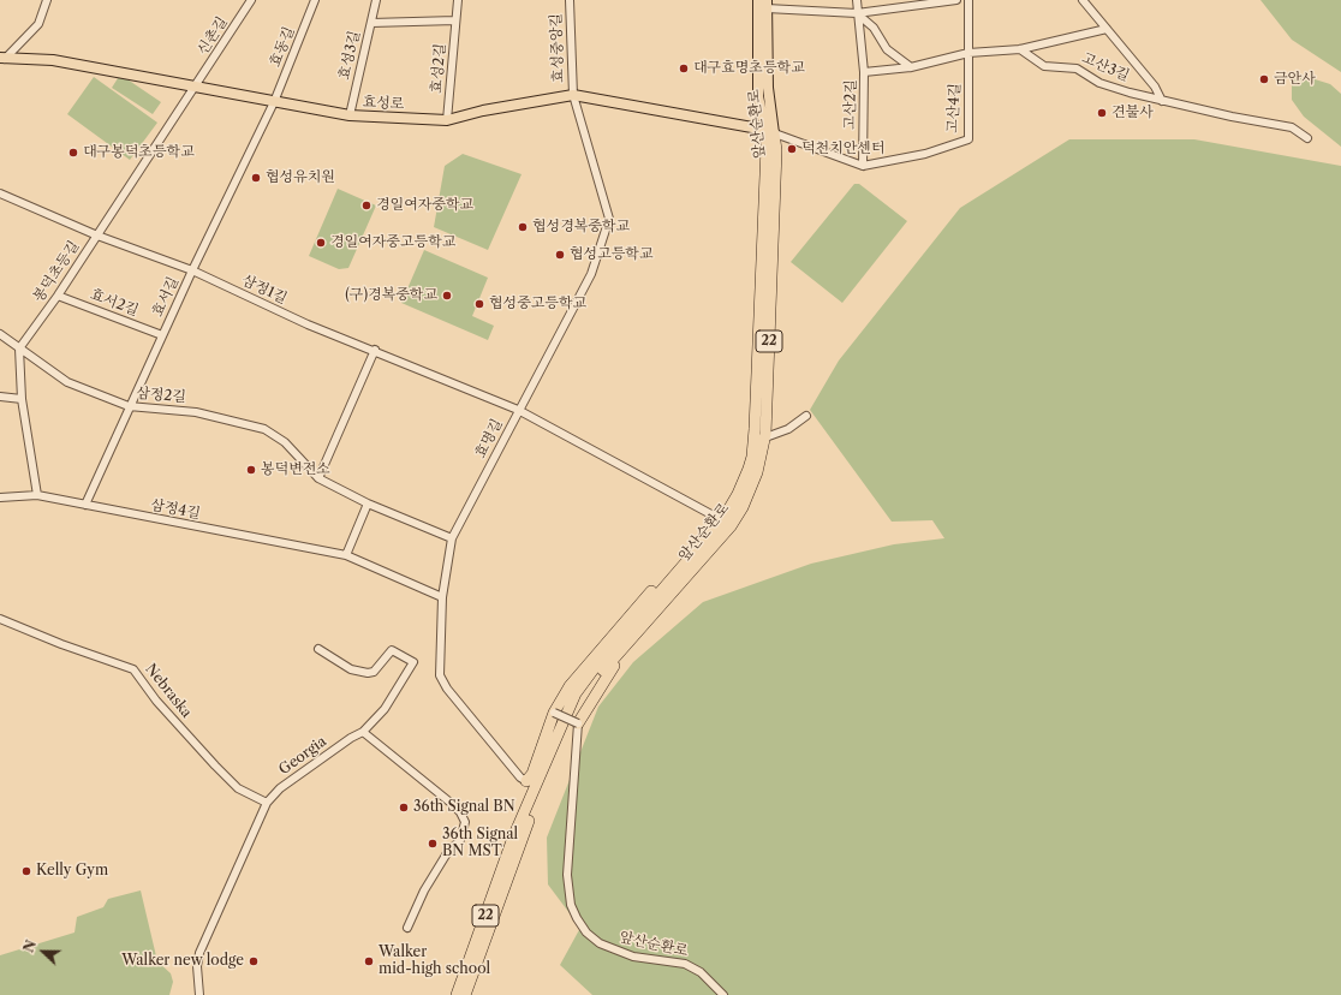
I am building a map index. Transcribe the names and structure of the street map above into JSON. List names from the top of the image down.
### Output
{
  "streets": {
    "highway": ["앞산순환로", "22"],
    "main road": ["효성로"],
    "street": [
      "신촌길",
      "효동길",
      "효성중앙길",
      "효성3길",
      "고산3길",
      "효성2길",
      "고산2길",
      "고산4길",
      "봉덕초등길",
      "삼정1길",
      "효서길",
      "효서2길",
      "삼정2길",
      "효명길",
      "삼정4길",
      "Nebraska",
      "Georgia"
    ]
  },
  "crossings": [
    ["신촌길", "효성로"],
    ["신촌길", "봉덕초등길"],
    ["효동길", "효성로"],
    ["효동길", "효서길"],
    ["효성중앙길", "효성로"],
    ["효성중앙길", "효명길"],
    ["효성3길", "효성2길"],
    ["효성3길", "효성로"],
    ["효성2길", "효성로"],
    ["효성로", "앞산순환로"],
    ["효성로", "봉덕초등길"],
    ["효성로", "효서길"],
    ["효성로", "효명길"],
    ["고산2길", "고산4길"],
    ["앞산순환로", "삼정1길"],
    ["봉덕초등길", "삼정1길"],
    ["봉덕초등길", "효서2길"],
    ["봉덕초등길", "삼정2길"],
    ["삼정1길", "효서길"],
    ["삼정1길", "효명길"],
    ["효서길", "효서2길"],
    ["효서길", "삼정2길"],
    ["효서길", "삼정4길"],
    ["삼정2길", "효명길"],
    ["효명길", "삼정4길"],
    ["Nebraska", "Georgia"]
  ],
  "places": [
    "대구효명초등학교",
    "금안사",
    "견불사",
    "덕천치안센터",
    "대구봉덕초등학교",
    "협성유치원",
    "경일여자중학교",
    "협성경복중학교",
    "경일여자중고등학교",
    "협성고등학교",
    "(구)경복중학교",
    "협성중고등학교",
    "봉덕변전소",
    "36th Signal BN",
    "36th Signal BN MST",
    "Kelly Gym",
    "Walker new lodge",
    "Walker mid-high school"
  ],
  "north": "left"
}
